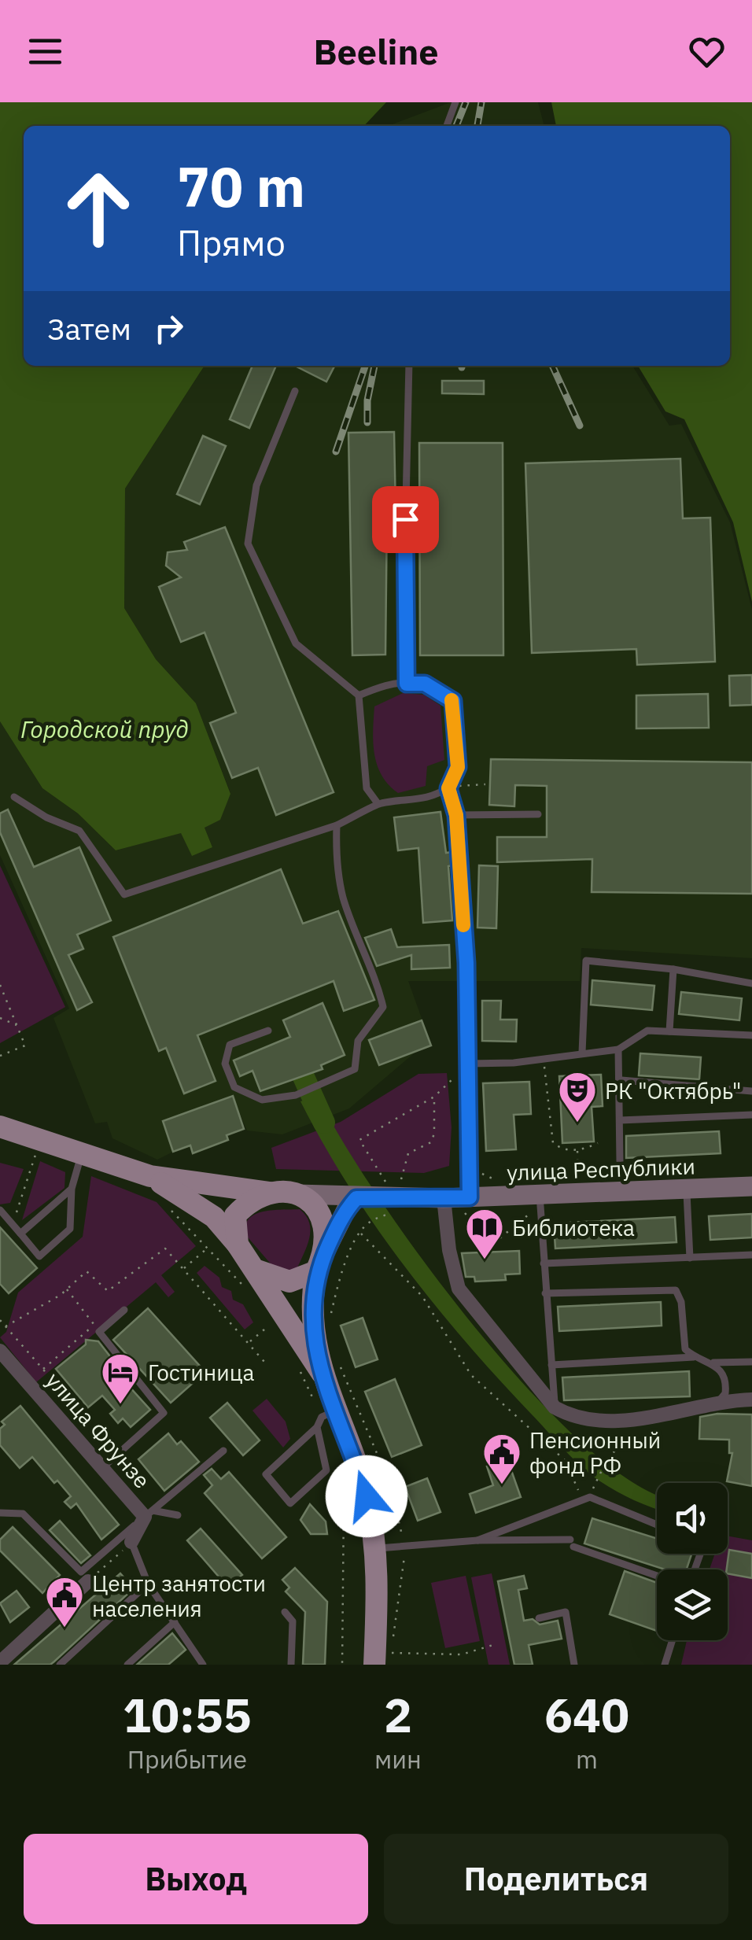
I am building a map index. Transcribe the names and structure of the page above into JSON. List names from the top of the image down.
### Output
{
  "streets": {
    "main road": ["улица Республики"],
    "street": ["улица Фрунзе"]
  },
  "water": ["Городской пруд"],
  "places": {
    "theatre": ["РК \"Октябрь\""],
    "library": ["Библиотека"],
    "hotel": ["Гостиница"],
    "public building": ["Пенсионный фонд РФ", "Центр занятости населения"]
  },
  "page": {
    "header": "Beeline",
    "turn": ["70 m", "Прямо"],
    "then": "Затем",
    "eta": [
      "10:55",
      "Прибытие",
      "2",
      "мин",
      "640",
      "m"
    ],
    "buttons": ["Выход", "Поделиться"]
  }
}
